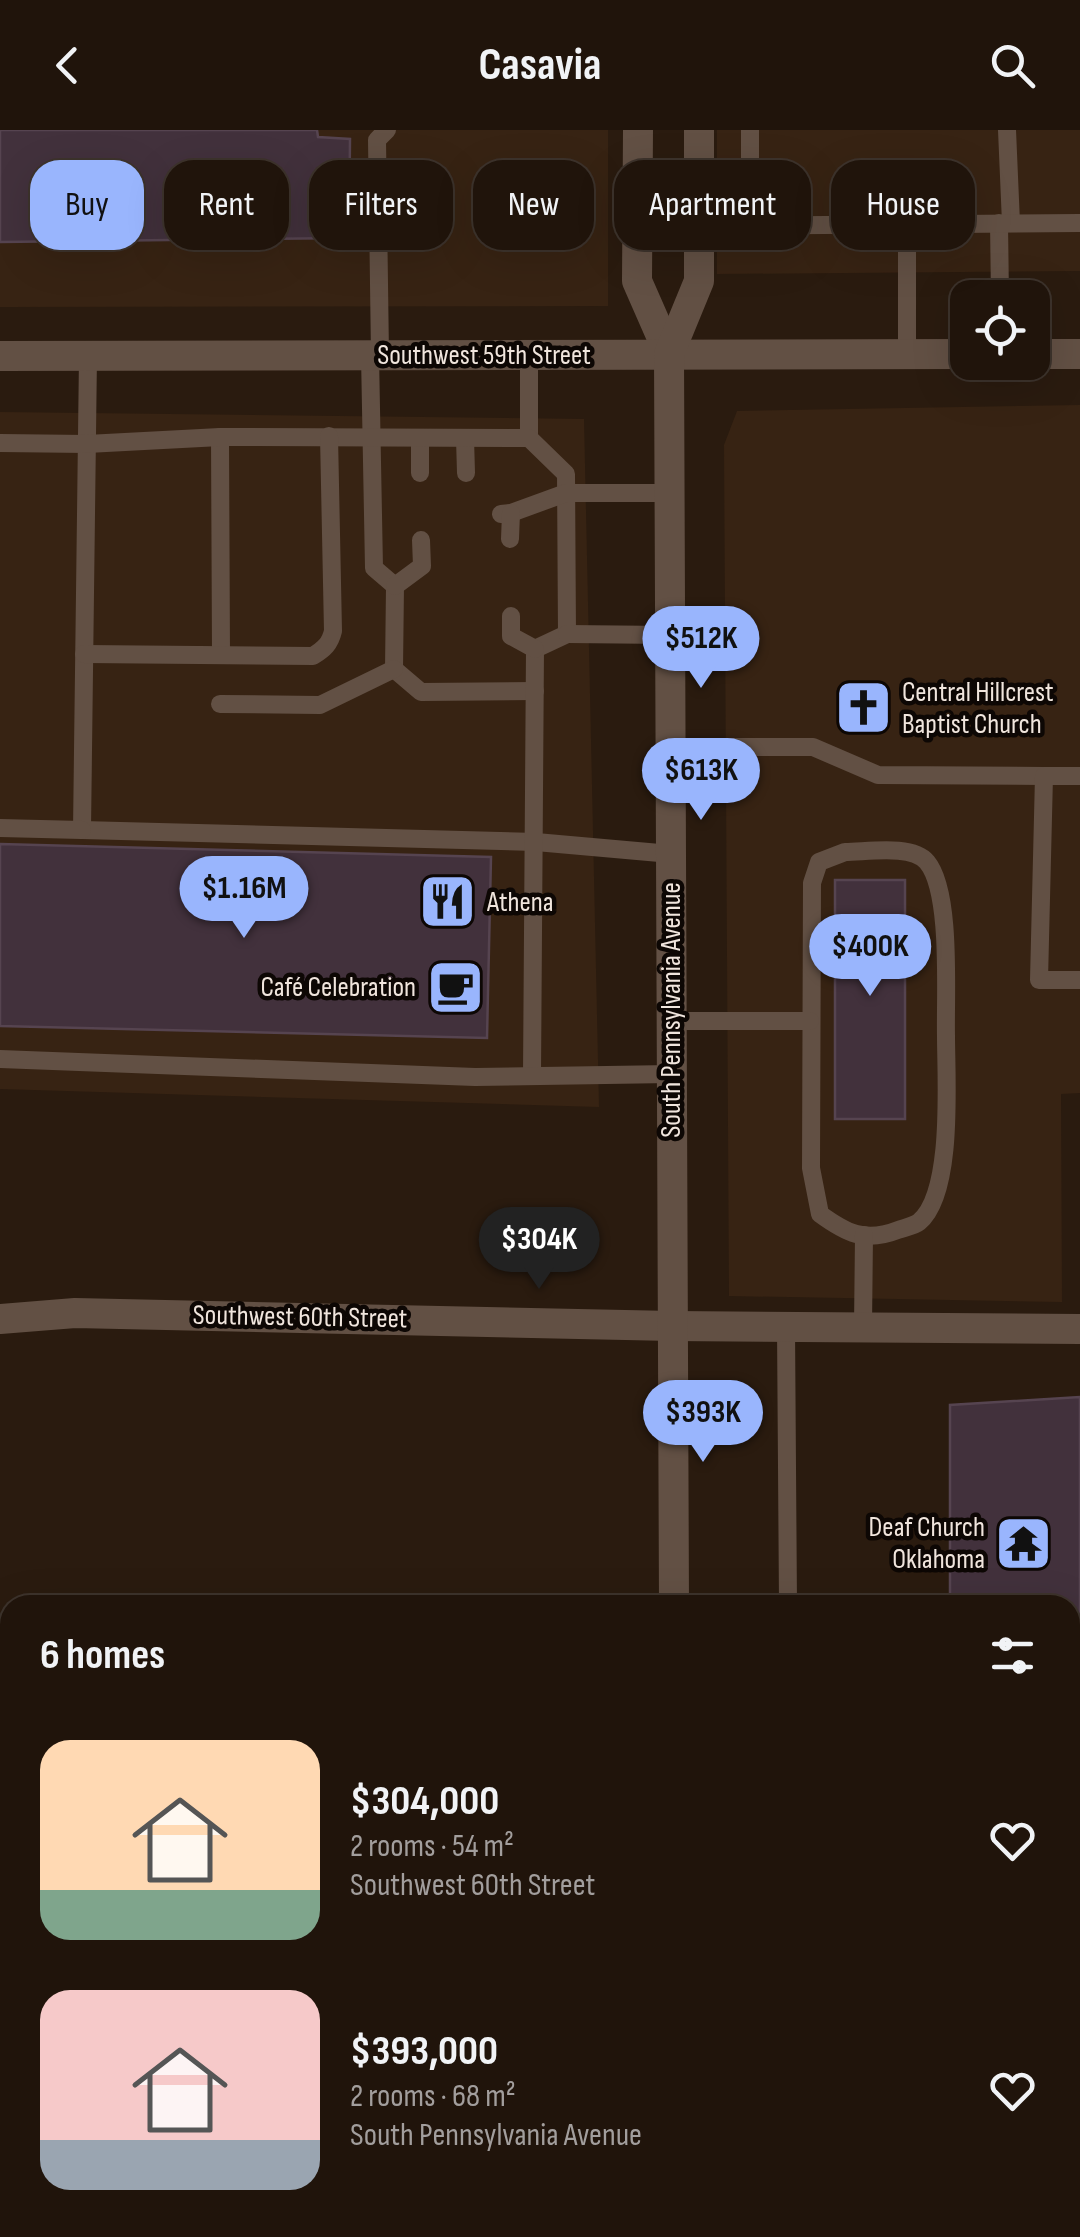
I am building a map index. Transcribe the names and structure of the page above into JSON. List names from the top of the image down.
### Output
{
  "streets": {
    "main road": ["Southwest 59th Street", "South Pennsylvania Avenue", "Southwest 60th Street"]
  },
  "crossings": [
    ["Southwest 59th Street", "South Pennsylvania Avenue"],
    ["South Pennsylvania Avenue", "Southwest 60th Street"]
  ],
  "places": {
    "church": ["Central Hillcrest Baptist Church"],
    "restaurant": ["Athena"],
    "cafe": ["Café Celebration"],
    "temple": ["Deaf Church Oklahoma"]
  },
  "page": {
    "header": "Casavia",
    "chip": [
      "Buy",
      "Rent",
      "Filters",
      "New",
      "Apartment",
      "House"
    ],
    "price": [
      "$512K",
      "$613K",
      "$1.16M",
      "$400K",
      "$304K",
      "$393K"
    ],
    "heading": "6 homes",
    "list": [
      {
        "name": "$304,000",
        "note": "2 rooms · 54 m² · Southwest 60th Street"
      },
      {
        "name": "$393,000",
        "note": "2 rooms · 68 m² · South Pennsylvania Avenue"
      }
    ]
  }
}
